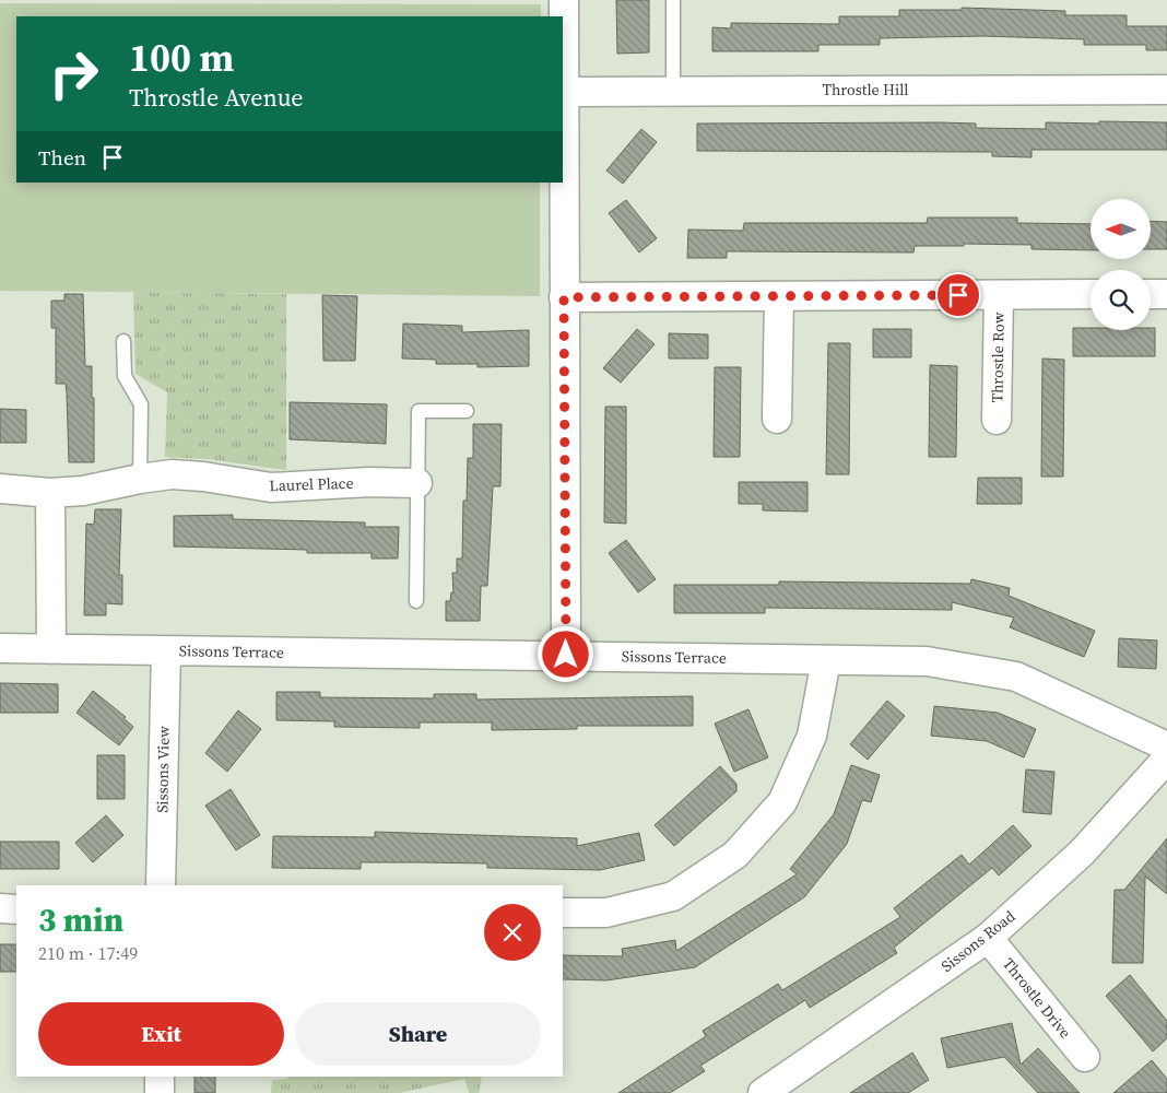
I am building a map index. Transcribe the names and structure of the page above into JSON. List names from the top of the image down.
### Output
{
  "streets": {
    "street": [
      "Throstle Hill",
      "Throstle Row",
      "Laurel Place",
      "Sissons Terrace",
      "Sissons View",
      "Sissons Road",
      "Throstle Drive"
    ]
  },
  "crossings": [
    ["Sissons Terrace", "Sissons View"],
    ["Sissons Road", "Throstle Drive"]
  ],
  "north": "left",
  "page": {
    "turn": ["100 m", "Throstle Avenue"],
    "then": "Then",
    "heading": ["3 min", "210 m · 17:49"],
    "buttons": ["Exit", "Share"]
  }
}
